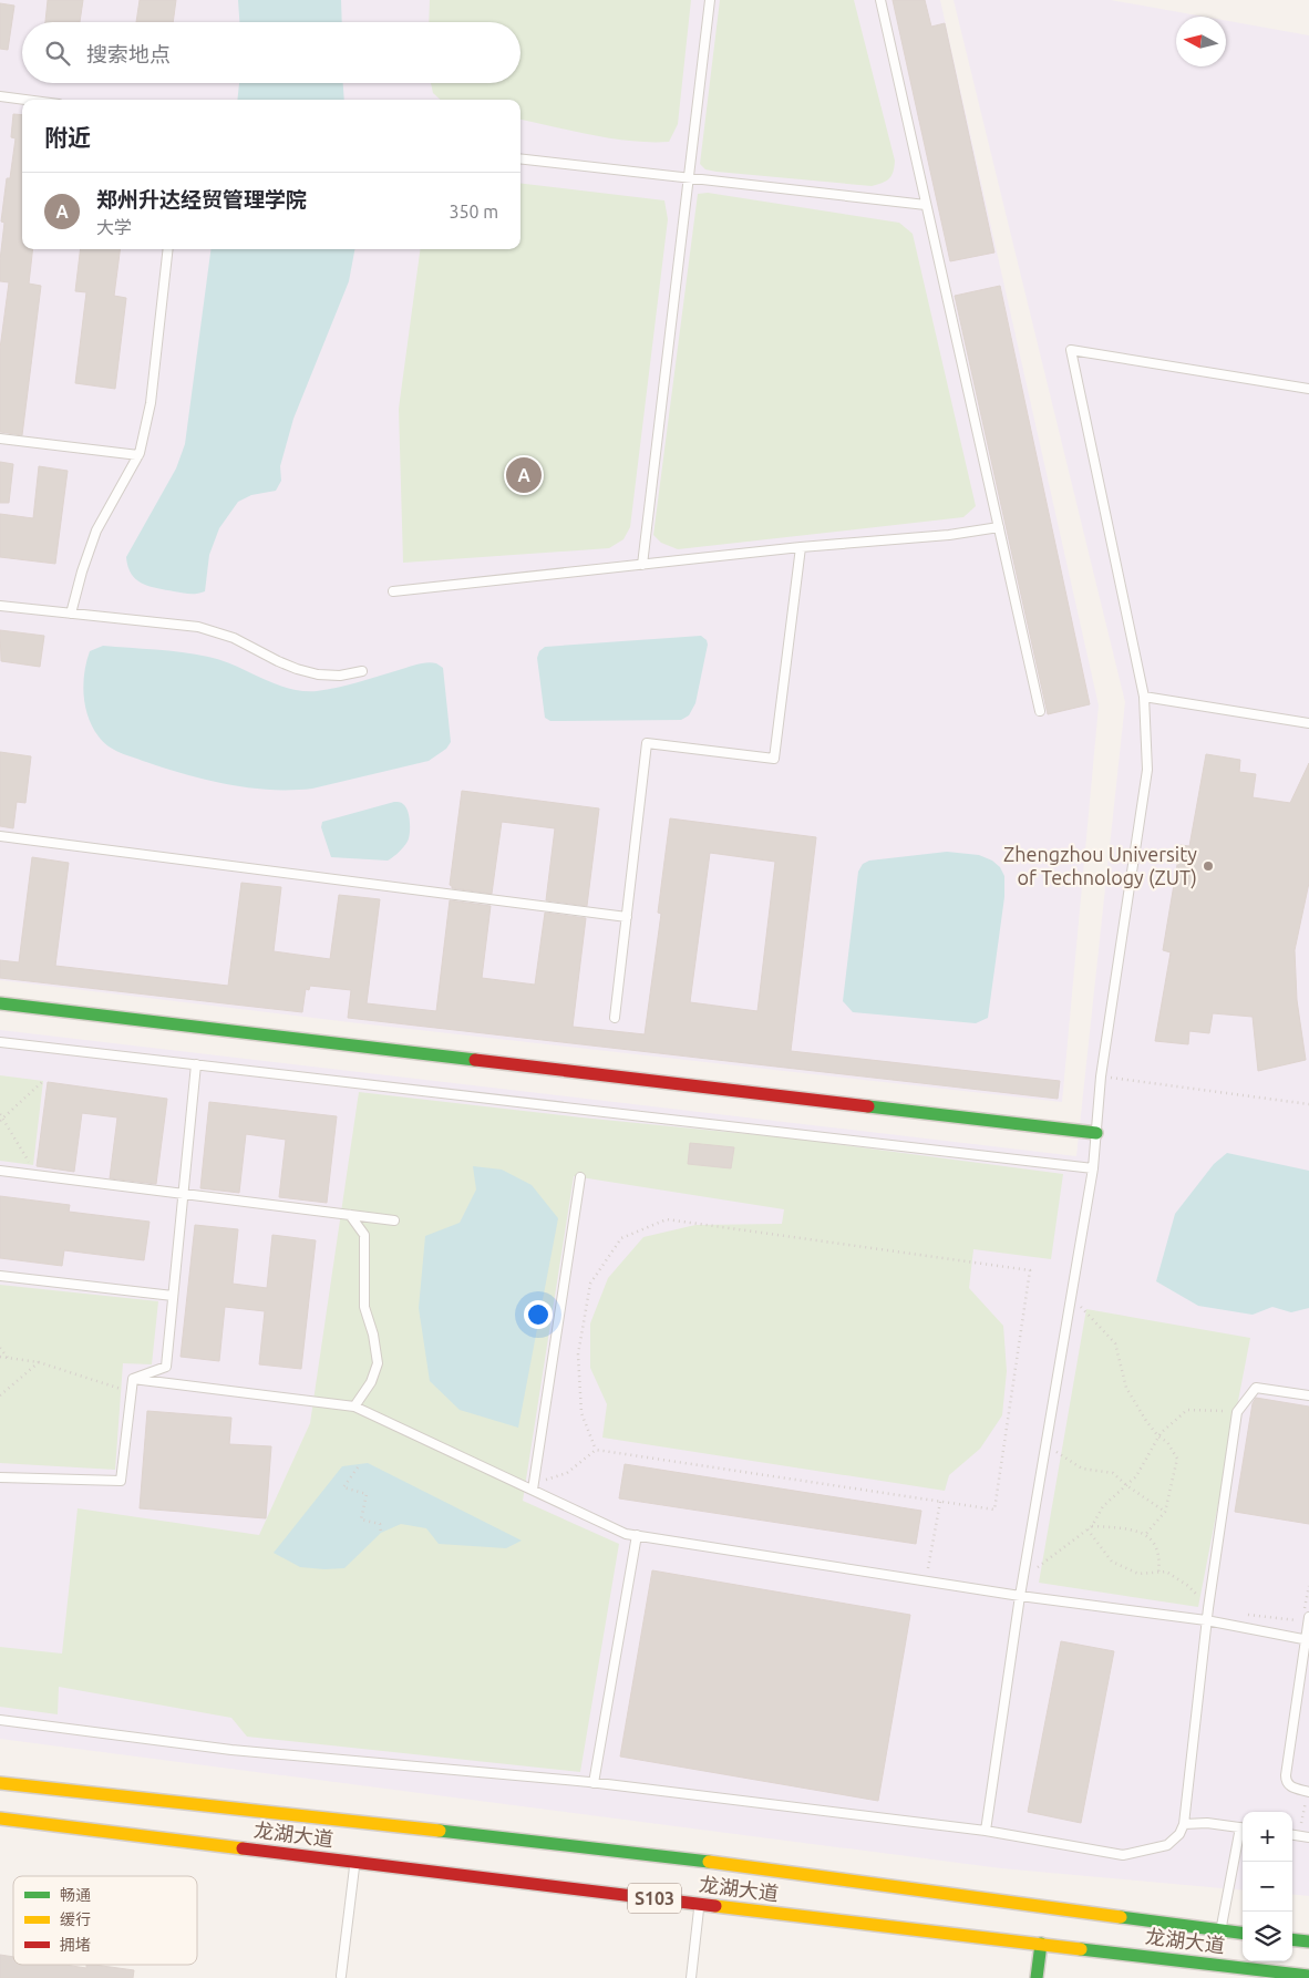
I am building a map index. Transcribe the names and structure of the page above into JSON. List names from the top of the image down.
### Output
{
  "streets": {
    "main road": ["龙湖大道", "S103"]
  },
  "places": ["Zhengzhou University of Technology (ZUT)"],
  "legend": ["畅通", "缓行", "拥堵"],
  "north": "left",
  "page": {
    "search": "搜索地点",
    "heading": "附近",
    "list": [
      {
        "mark": "A",
        "name": "郑州升达经贸管理学院",
        "note": "大学",
        "value": "350 m"
      }
    ],
    "pins": "A",
    "map_buttons": ["+", "−"]
  }
}
